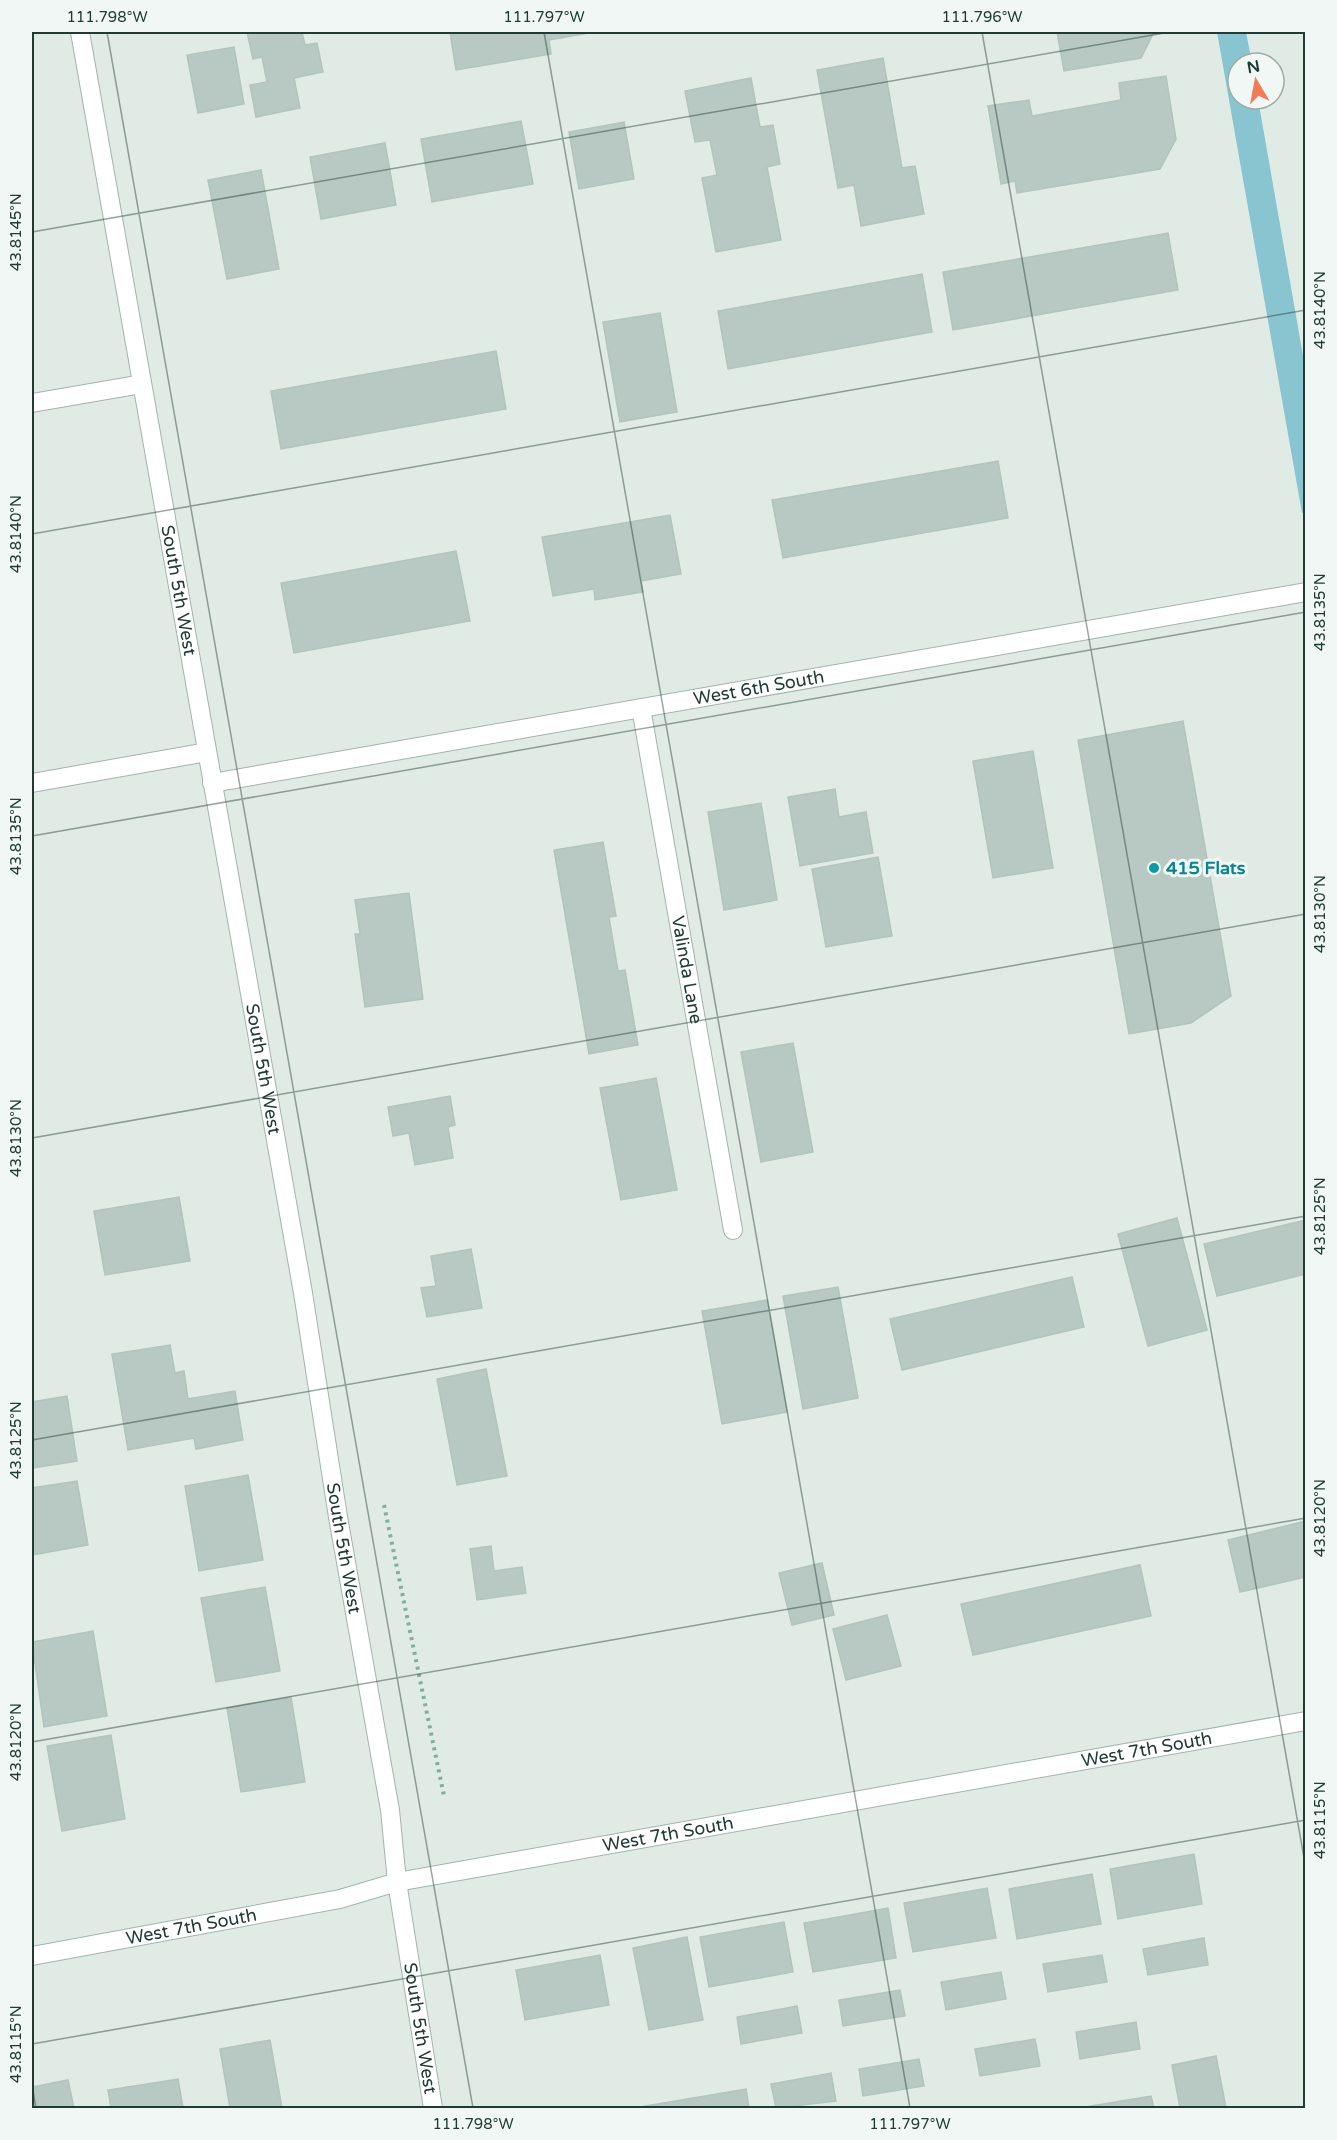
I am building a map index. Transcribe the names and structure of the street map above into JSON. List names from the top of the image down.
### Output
{
  "streets": {
    "street": [
      "South 5th West",
      "West 6th South",
      "Valinda Lane",
      "West 7th South"
    ]
  },
  "crossings": [
    ["South 5th West", "West 6th South"],
    ["South 5th West", "West 7th South"],
    ["West 6th South", "Valinda Lane"]
  ],
  "places": ["415 Flats"],
  "north": "top",
  "coordinates": [
    "111.798°W",
    "111.797°W",
    "111.796°W",
    "43.8145°N",
    "43.8140°N",
    "43.8135°N",
    "43.8130°N",
    "43.8125°N",
    "43.8120°N",
    "43.8115°N"
  ]
}
